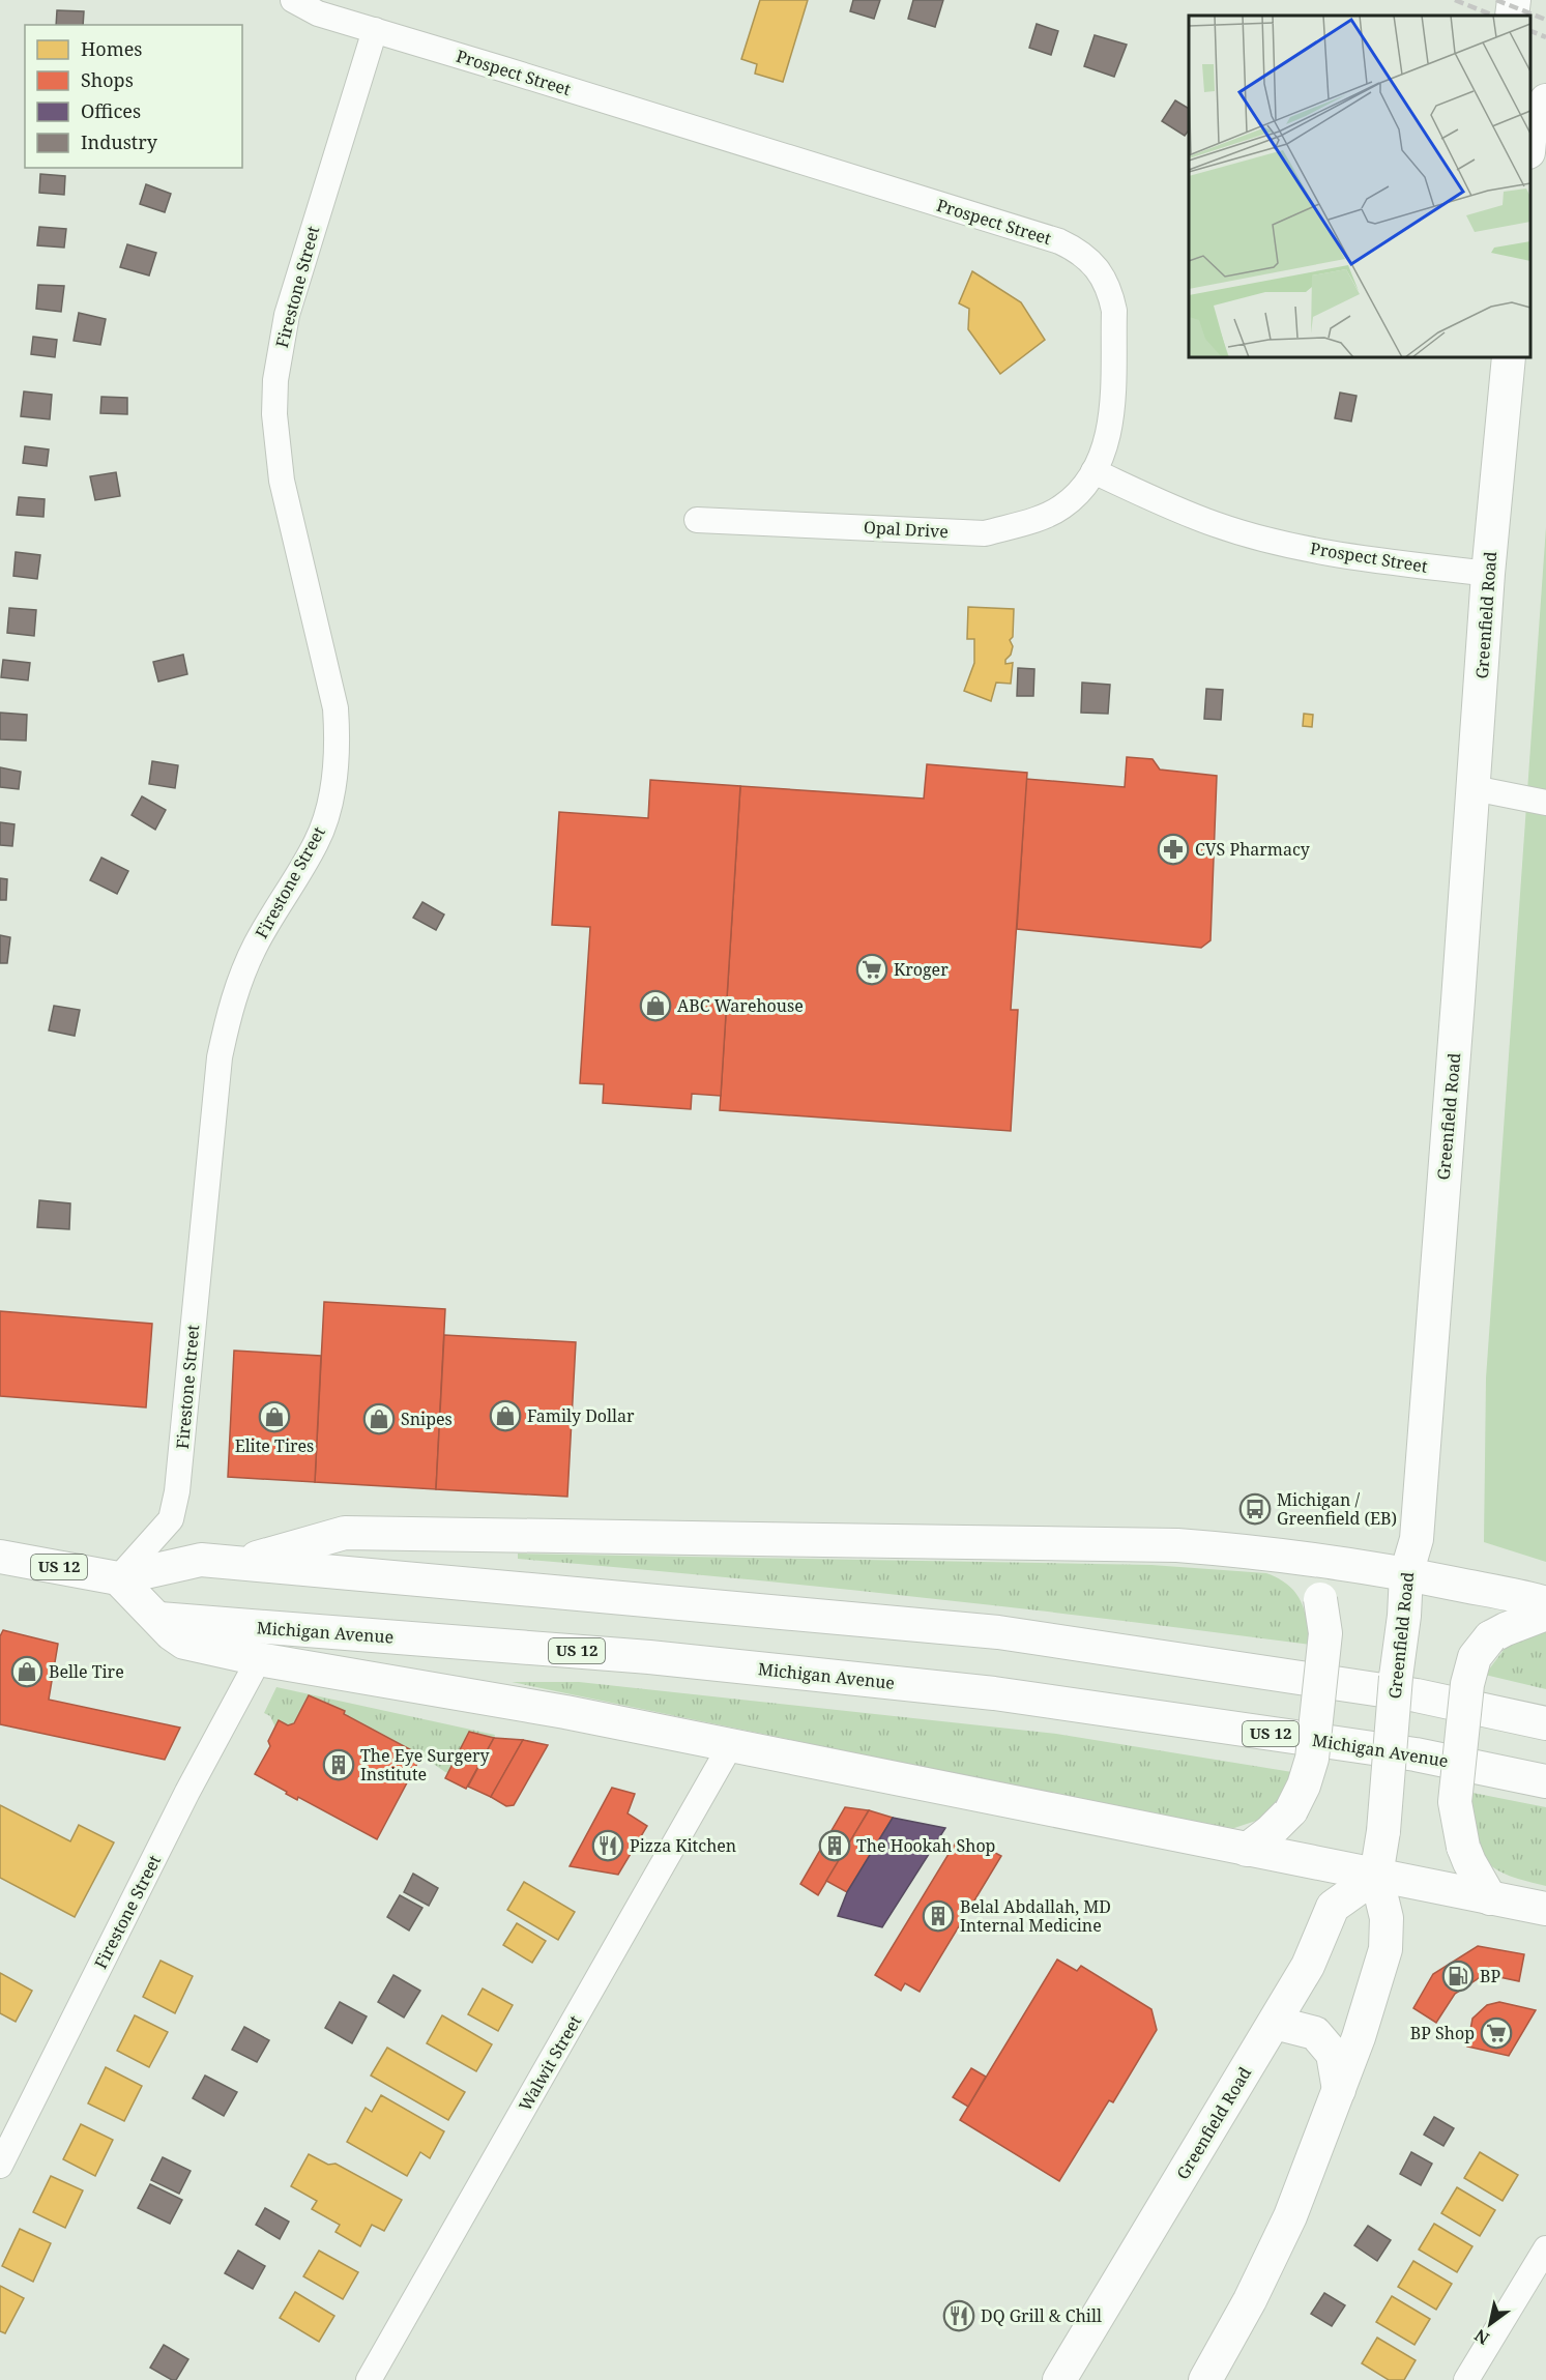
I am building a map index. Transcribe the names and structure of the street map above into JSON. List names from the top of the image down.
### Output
{
  "streets": {
    "main road": ["Greenfield Road", "US 12", "Michigan Avenue"],
    "street": [
      "Prospect Street",
      "Firestone Street",
      "Opal Drive",
      "Walwit Street"
    ]
  },
  "crossings": [
    ["Prospect Street", "Firestone Street"],
    ["Prospect Street", "Opal Drive"],
    ["Prospect Street", "Greenfield Road"],
    ["Firestone Street", "US 12"]
  ],
  "places": {
    "pharmacy": ["CVS Pharmacy"],
    "supermarket": ["Kroger", "BP Shop"],
    "shop": [
      "ABC Warehouse",
      "Family Dollar",
      "Elite Tires",
      "Snipes",
      "Belle Tire"
    ],
    "bus stop": ["Michigan / Greenfield (EB)"],
    "building": ["The Eye Surgery Institute", "The Hookah Shop", "Belal Abdallah, MD Internal Medicine"],
    "restaurant": ["Pizza Kitchen", "DQ Grill & Chill"],
    "fuel station": ["BP"]
  },
  "legend": [
    "Homes",
    "Shops",
    "Offices",
    "Industry"
  ],
  "north": "bottom left"
}
